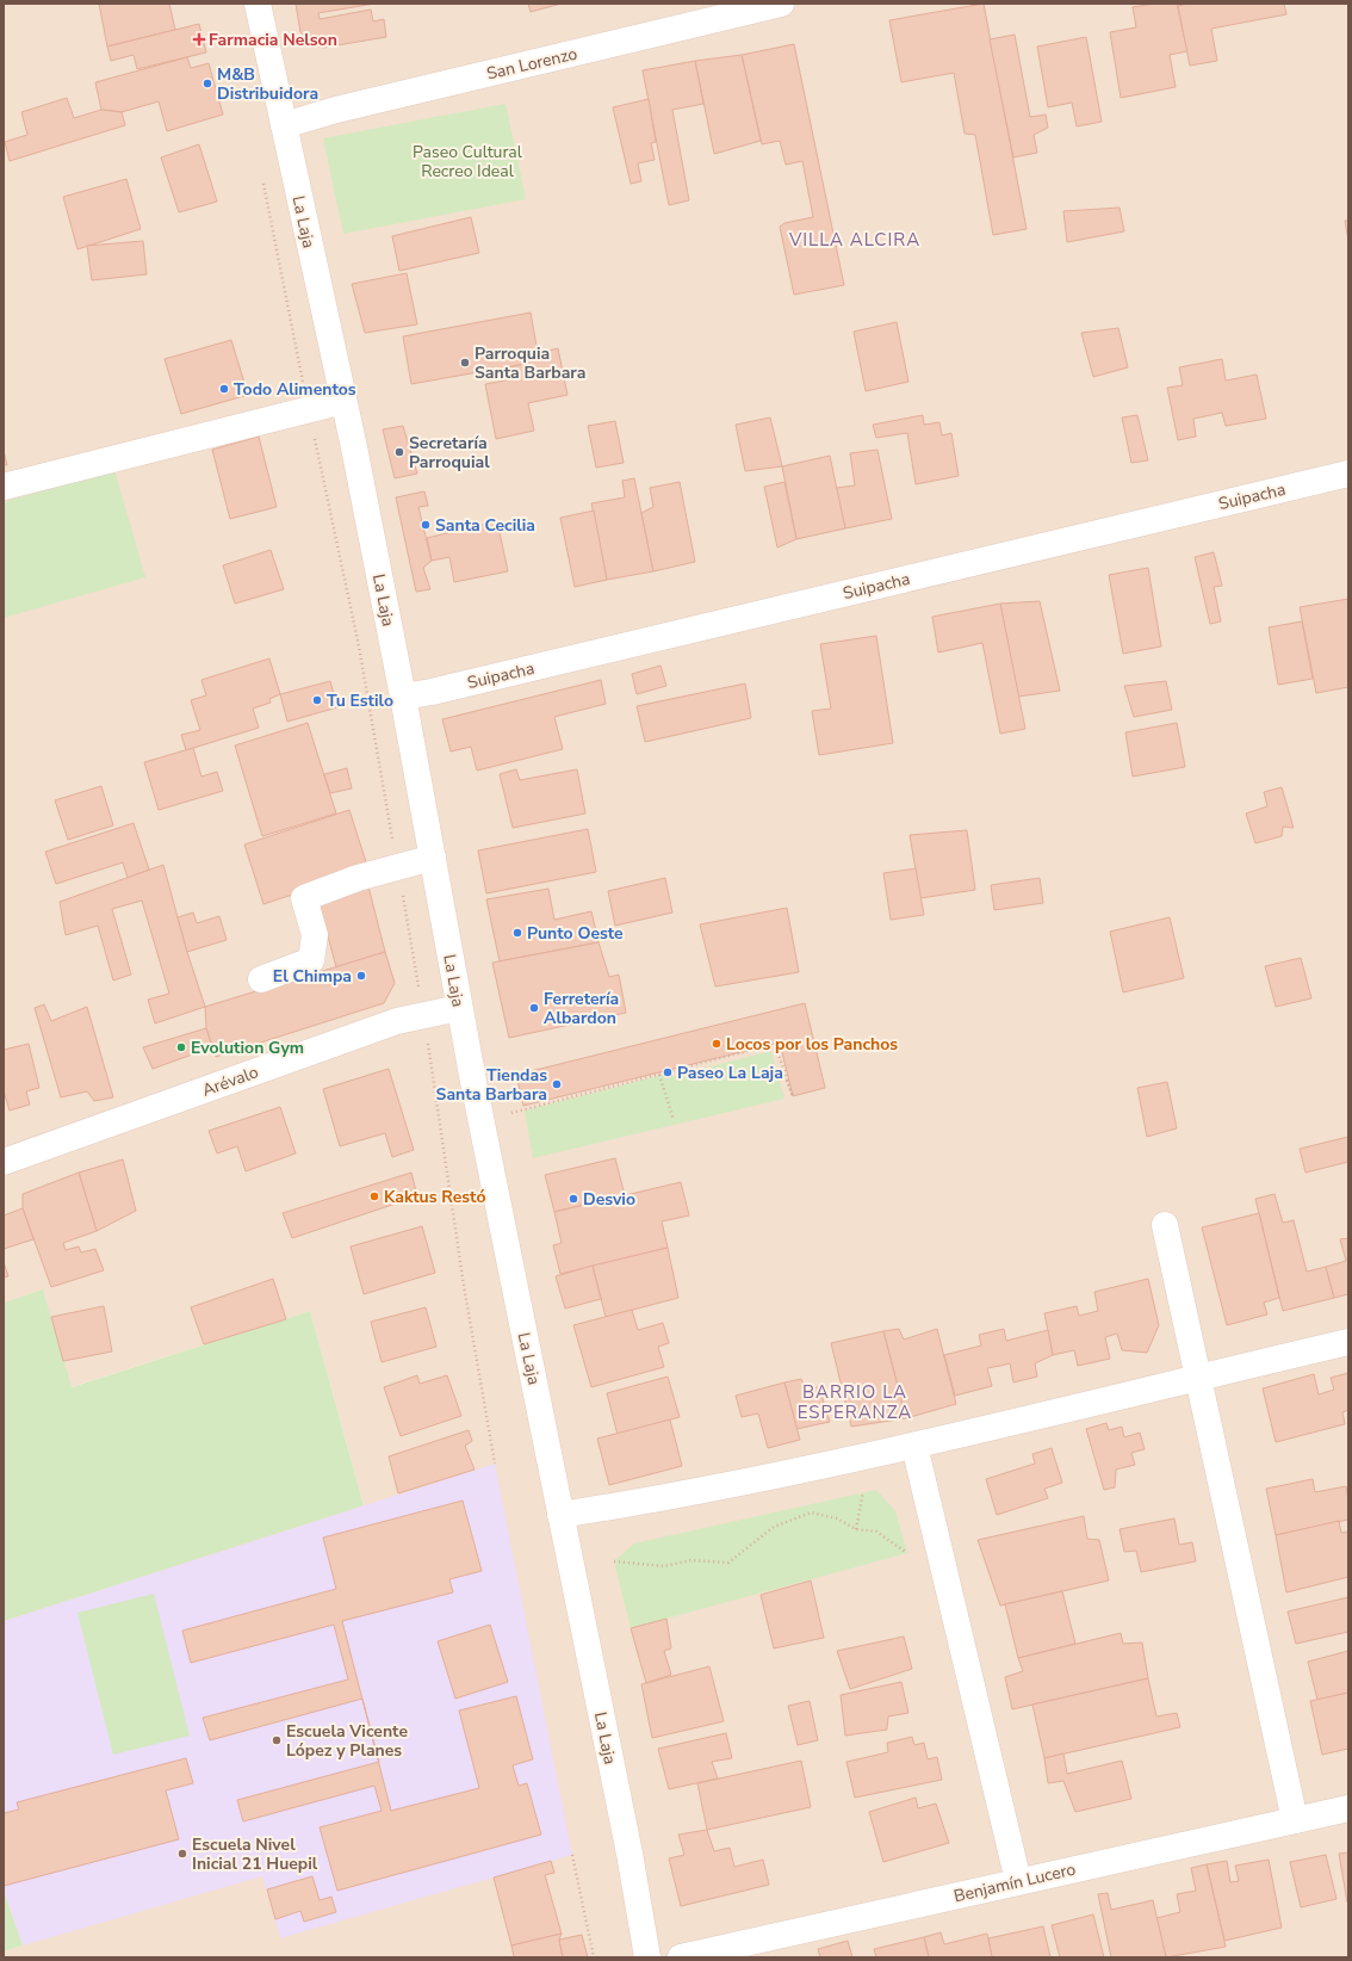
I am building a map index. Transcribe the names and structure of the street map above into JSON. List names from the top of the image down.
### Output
{
  "streets": {
    "street": [
      "San Lorenzo",
      "La Laja",
      "Suipacha",
      "Arévalo",
      "Benjamín Lucero"
    ]
  },
  "crossings": [
    ["San Lorenzo", "La Laja"],
    ["La Laja", "Suipacha"],
    ["La Laja", "Arévalo"]
  ],
  "districts": ["VILLA ALCIRA", "BARRIO LA ESPERANZA"],
  "parks": ["Paseo Cultural Recreo Ideal"],
  "places": {
    "health": ["Farmacia Nelson"],
    "other": [
      "M&B Distribuidora",
      "Parroquia Santa Barbara",
      "Todo Alimentos",
      "Secretaría Parroquial",
      "Santa Cecilia",
      "Tu Estilo",
      "Punto Oeste",
      "El Chimpa",
      "Ferretería Albardon",
      "Locos por los Panchos",
      "Evolution Gym",
      "Paseo La Laja",
      "Tiendas Santa Barbara",
      "Kaktus Restó",
      "Desvio",
      "Escuela Vicente López y Planes",
      "Escuela Nivel Inicial 21 Huepil"
    ]
  }
}
